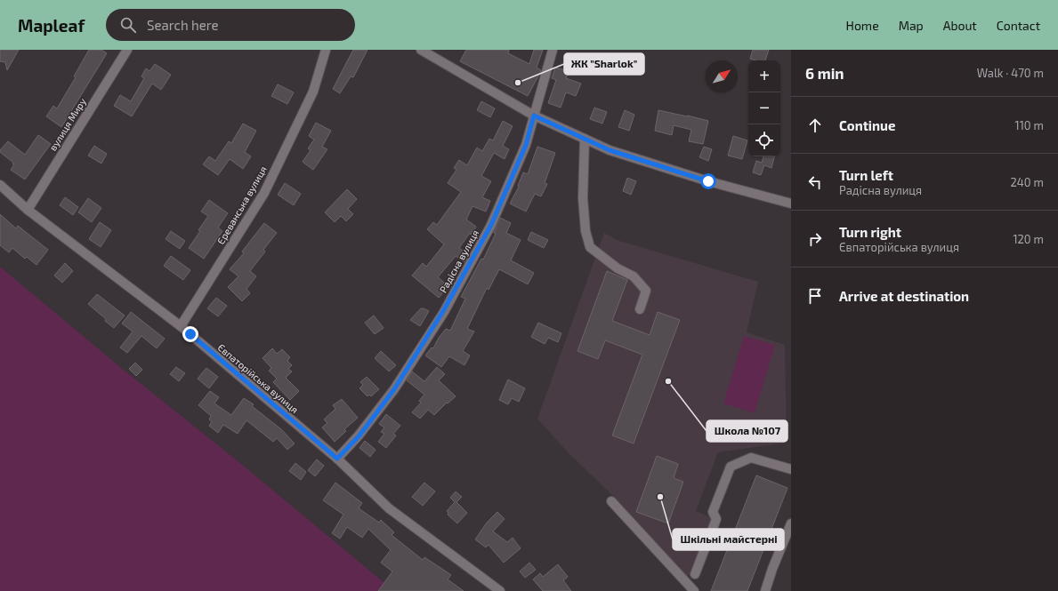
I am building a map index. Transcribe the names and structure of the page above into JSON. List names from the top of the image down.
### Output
{
  "streets": {
    "street": [
      "вулиця Миру",
      "Єреванська вулиця",
      "Радісна вулиця",
      "Євпаторійська вулиця"
    ]
  },
  "crossings": [
    ["вулиця Миру", "Євпаторійська вулиця"],
    ["Єреванська вулиця", "Євпаторійська вулиця"],
    ["Радісна вулиця", "Євпаторійська вулиця"]
  ],
  "places": ["ЖК \"Sharlok\"", "Школа №107", "Шкільні майстерні"],
  "north": "top right",
  "page": {
    "header": "Mapleaf",
    "search": "Search here",
    "nav": [
      "Home",
      "Map",
      "About",
      "Contact"
    ],
    "heading": ["6 min", "Walk · 470 m"],
    "map_buttons": ["+", "−"],
    "list": [
      ["Continue", "110 m"],
      ["Turn left", "Радісна вулиця", "240 m"],
      ["Turn right", "Євпаторійська вулиця", "120 m"],
      "Arrive at destination"
    ]
  }
}
